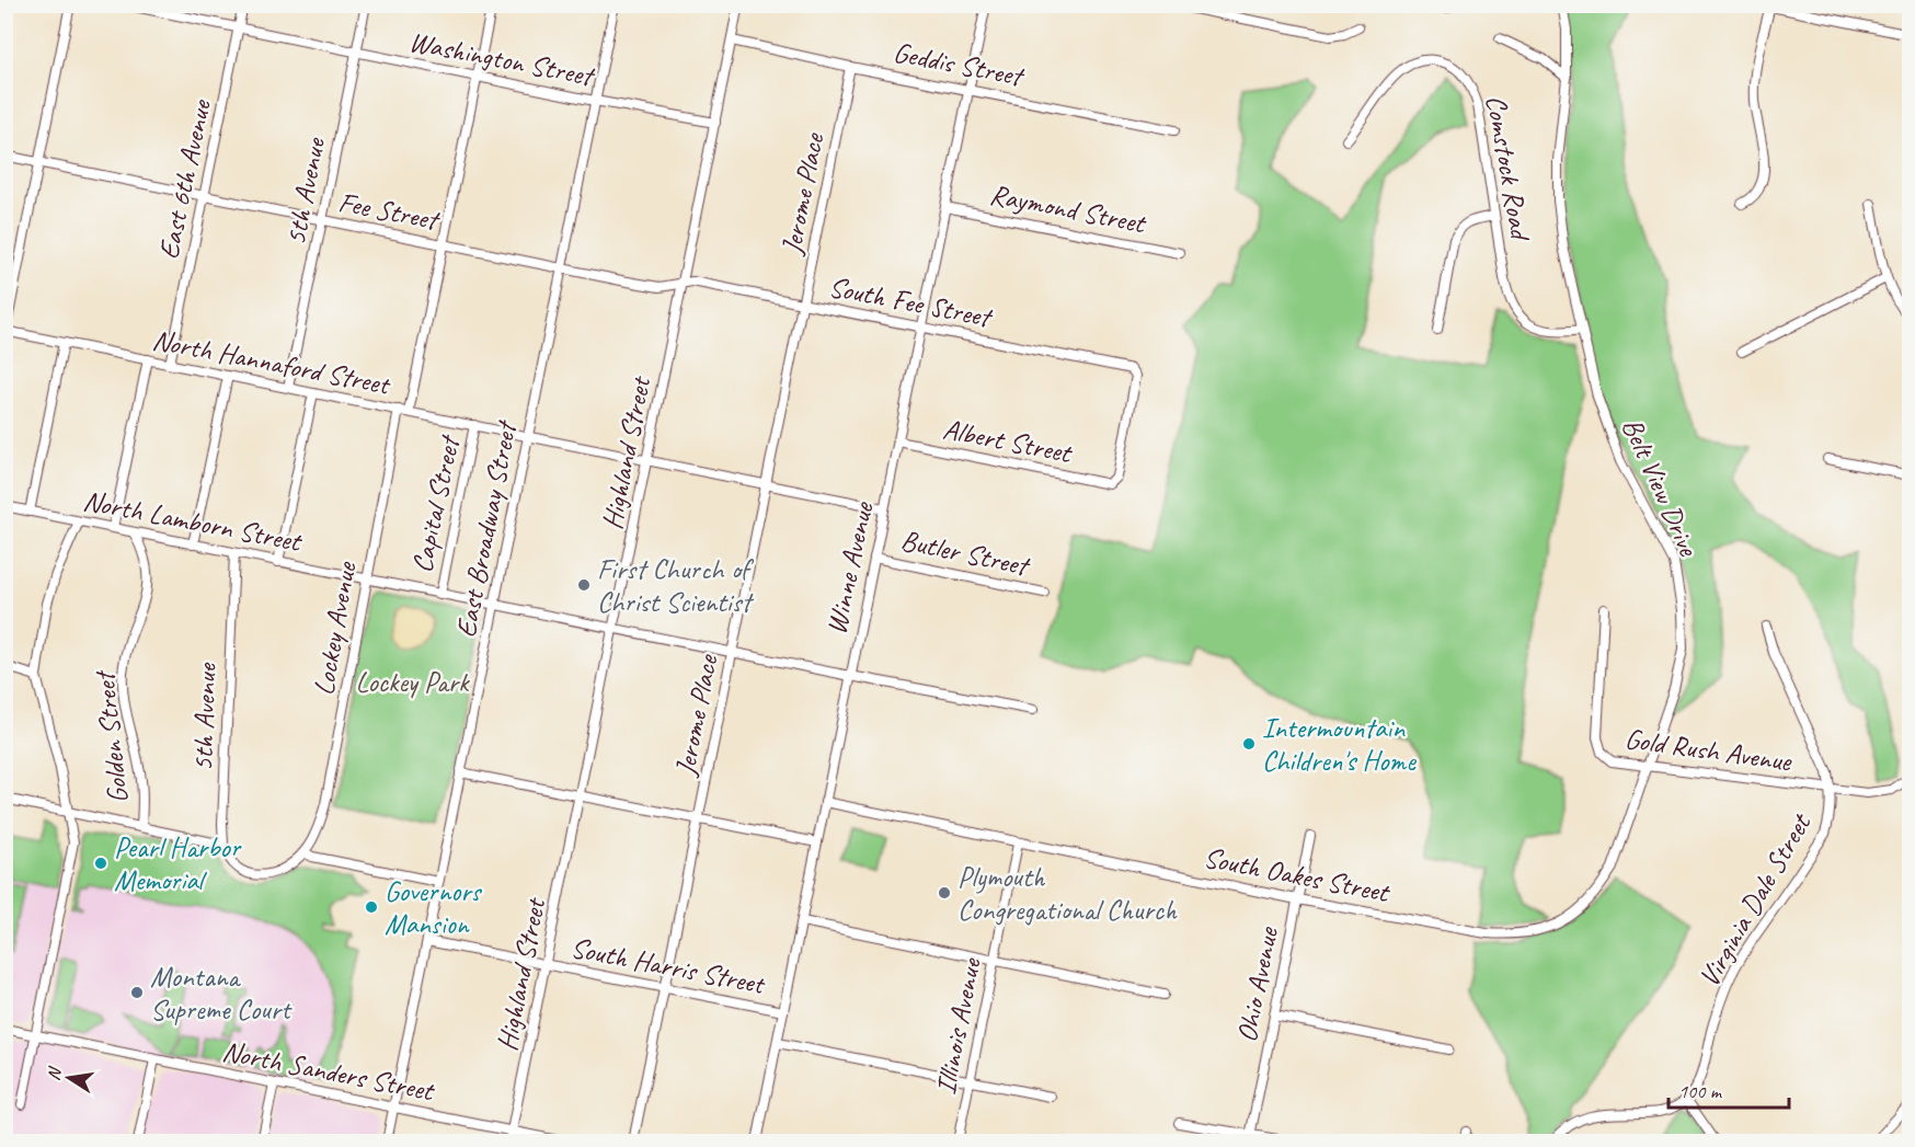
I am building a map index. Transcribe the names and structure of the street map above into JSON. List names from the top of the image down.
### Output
{
  "streets": {
    "street": [
      "Washington Street",
      "Geddis Street",
      "Comstock Road",
      "East 6th Avenue",
      "5th Avenue",
      "Jerome Place",
      "Raymond Street",
      "Fee Street",
      "South Fee Street",
      "North Hannaford Street",
      "Albert Street",
      "Highland Street",
      "Belt View Drive",
      "Capital Street",
      "North Lamborn Street",
      "East Broadway Street",
      "Butler Street",
      "Winne Avenue",
      "Lockey Avenue",
      "Golden Street",
      "Gold Rush Avenue",
      "South Oakes Street",
      "Virginia Dale Street",
      "South Harris Street",
      "Ohio Avenue",
      "Illinois Avenue",
      "North Sanders Street"
    ]
  },
  "crossings": [
    ["Washington Street", "East 6th Avenue"],
    ["Washington Street", "5th Avenue"],
    ["Washington Street", "Highland Street"],
    ["Washington Street", "East Broadway Street"],
    ["Washington Street", "Lockey Avenue"],
    ["Geddis Street", "Jerome Place"],
    ["Geddis Street", "Highland Street"],
    ["Geddis Street", "Winne Avenue"],
    ["Comstock Road", "Belt View Drive"],
    ["East 6th Avenue", "Fee Street"],
    ["East 6th Avenue", "North Hannaford Street"],
    ["5th Avenue", "Fee Street"],
    ["5th Avenue", "North Hannaford Street"],
    ["5th Avenue", "North Lamborn Street"],
    ["Jerome Place", "South Fee Street"],
    ["Jerome Place", "North Hannaford Street"],
    ["Jerome Place", "North Lamborn Street"],
    ["Jerome Place", "South Harris Street"],
    ["Raymond Street", "Winne Avenue"],
    ["Fee Street", "South Fee Street"],
    ["Fee Street", "East Broadway Street"],
    ["Fee Street", "Lockey Avenue"],
    ["South Fee Street", "Albert Street"],
    ["South Fee Street", "Highland Street"],
    ["South Fee Street", "East Broadway Street"],
    ["South Fee Street", "Winne Avenue"],
    ["North Hannaford Street", "Highland Street"],
    ["North Hannaford Street", "Capital Street"],
    ["North Hannaford Street", "East Broadway Street"],
    ["North Hannaford Street", "Winne Avenue"],
    ["North Hannaford Street", "Lockey Avenue"],
    ["Albert Street", "Winne Avenue"],
    ["Highland Street", "North Lamborn Street"],
    ["Highland Street", "South Harris Street"],
    ["Highland Street", "North Sanders Street"],
    ["Belt View Drive", "Gold Rush Avenue"],
    ["Belt View Drive", "South Oakes Street"],
    ["Capital Street", "North Lamborn Street"],
    ["North Lamborn Street", "East Broadway Street"],
    ["North Lamborn Street", "Winne Avenue"],
    ["North Lamborn Street", "Lockey Avenue"],
    ["North Lamborn Street", "Golden Street"],
    ["East Broadway Street", "South Harris Street"],
    ["East Broadway Street", "North Sanders Street"],
    ["Butler Street", "Winne Avenue"],
    ["Winne Avenue", "South Oakes Street"],
    ["Winne Avenue", "South Harris Street"],
    ["Gold Rush Avenue", "Virginia Dale Street"],
    ["South Oakes Street", "Ohio Avenue"],
    ["South Oakes Street", "Illinois Avenue"]
  ],
  "parks": ["Lockey Park"],
  "places": [
    "First Church of Christ Scientist",
    "Intermountain Children's Home",
    "Pearl Harbor Memorial",
    "Plymouth Congregational Church",
    "Governors Mansion",
    "Montana Supreme Court"
  ],
  "scale_bar": "100 m",
  "north": "left"
}
